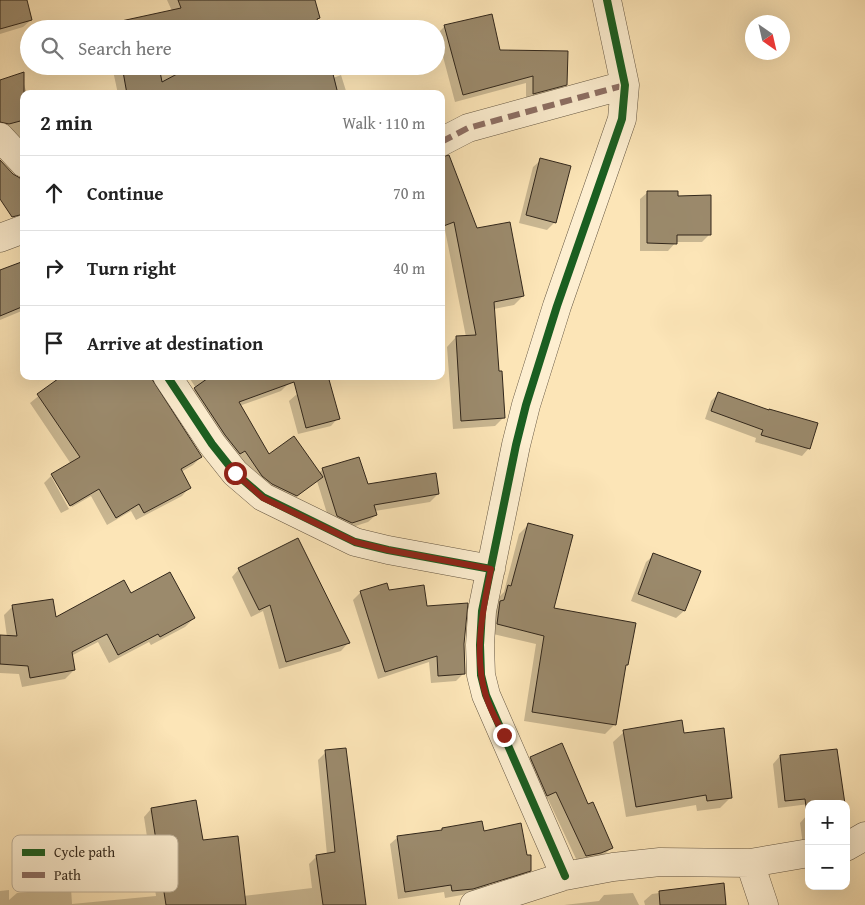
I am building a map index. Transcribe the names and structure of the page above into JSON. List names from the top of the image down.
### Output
{
  "legend": ["Cycle path", "Path"],
  "north": "bottom right",
  "page": {
    "search": "Search here",
    "heading": ["2 min", "Walk · 110 m"],
    "list": [
      ["Continue", "70 m"],
      ["Turn right", "40 m"],
      "Arrive at destination"
    ],
    "map_buttons": ["+", "−"]
  }
}
